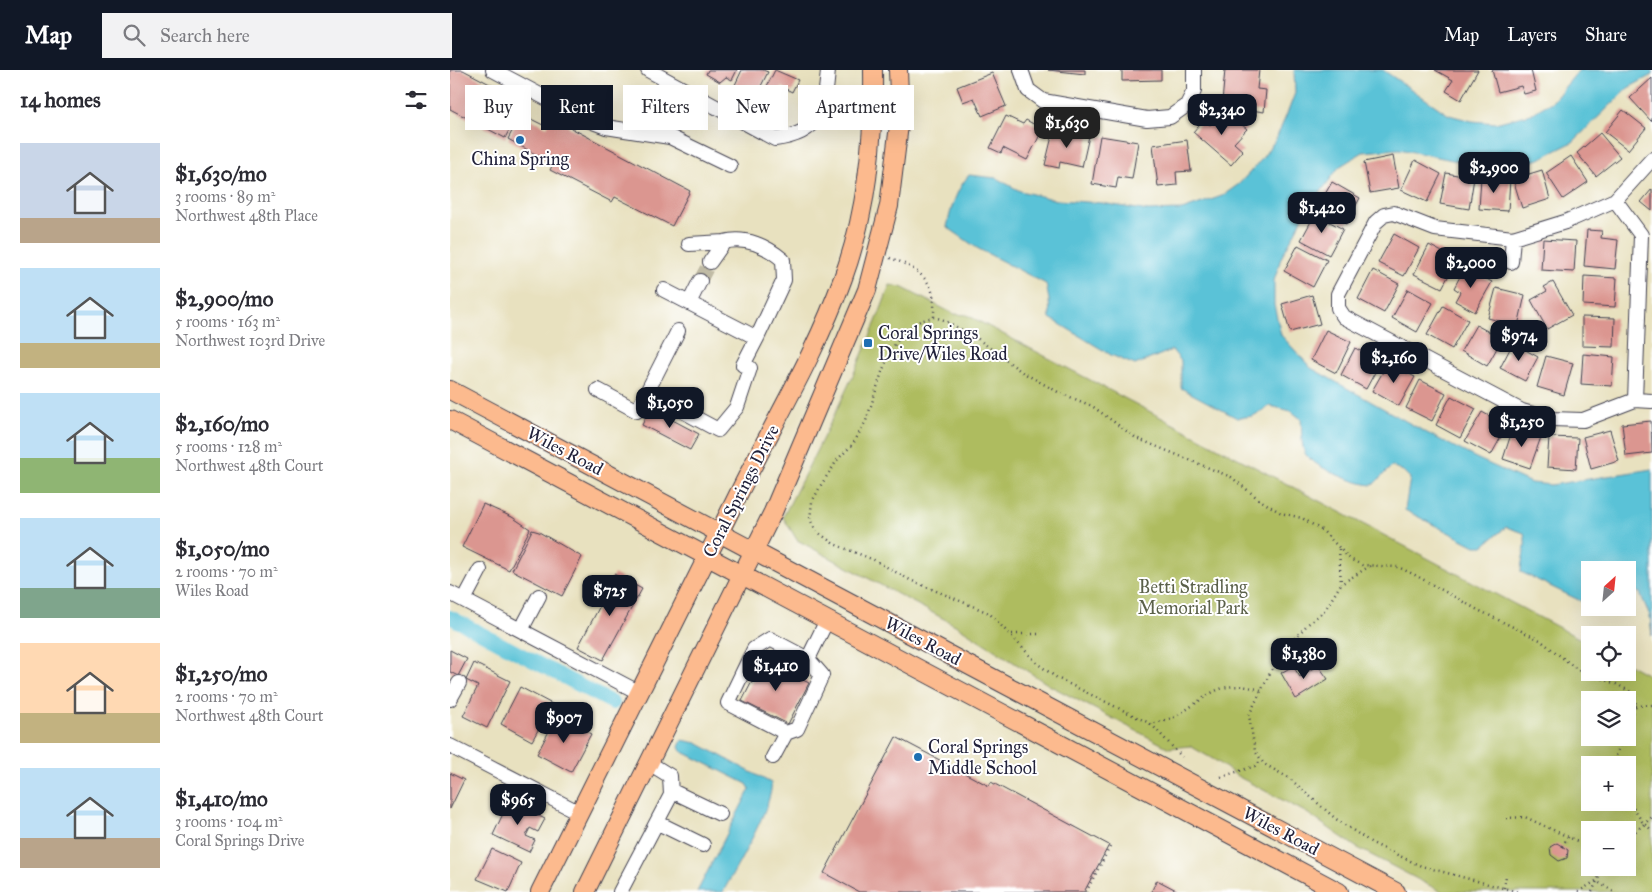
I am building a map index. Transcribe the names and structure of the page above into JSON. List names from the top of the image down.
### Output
{
  "streets": {
    "main road": ["Wiles Road", "Coral Springs Drive"]
  },
  "crossings": [
    ["Wiles Road", "Coral Springs Drive"]
  ],
  "parks": ["Betti Stradling Memorial Park"],
  "places": {
    "other": ["China Spring", "Coral Springs Middle School"],
    "transit": ["Coral Springs Drive/Wiles Road"]
  },
  "north": "top right",
  "page": {
    "header": "Map",
    "search": "Search here",
    "nav": ["Map", "Layers", "Share"],
    "heading": "14 homes",
    "chip": [
      "Buy",
      "Rent",
      "Filters",
      "New",
      "Apartment"
    ],
    "price": [
      "$2,340",
      "$1,630",
      "$2,900",
      "$1,420",
      "$2,000",
      "$974",
      "$2,160",
      "$1,050",
      "$1,250",
      "$725",
      "$1,380",
      "$1,410",
      "$907",
      "$965"
    ],
    "list": [
      {
        "name": "$1,630/mo",
        "note": "3 rooms · 89 m² · Northwest 48th Place"
      },
      {
        "name": "$2,900/mo",
        "note": "5 rooms · 163 m² · Northwest 103rd Drive"
      },
      {
        "name": "$2,160/mo",
        "note": "5 rooms · 128 m² · Northwest 48th Court"
      },
      {
        "name": "$1,050/mo",
        "note": "2 rooms · 70 m² · Wiles Road"
      },
      {
        "name": "$1,250/mo",
        "note": "2 rooms · 70 m² · Northwest 48th Court"
      },
      {
        "name": "$1,410/mo",
        "note": "3 rooms · 104 m² · Coral Springs Drive"
      }
    ],
    "map_buttons": ["+", "−"]
  }
}
